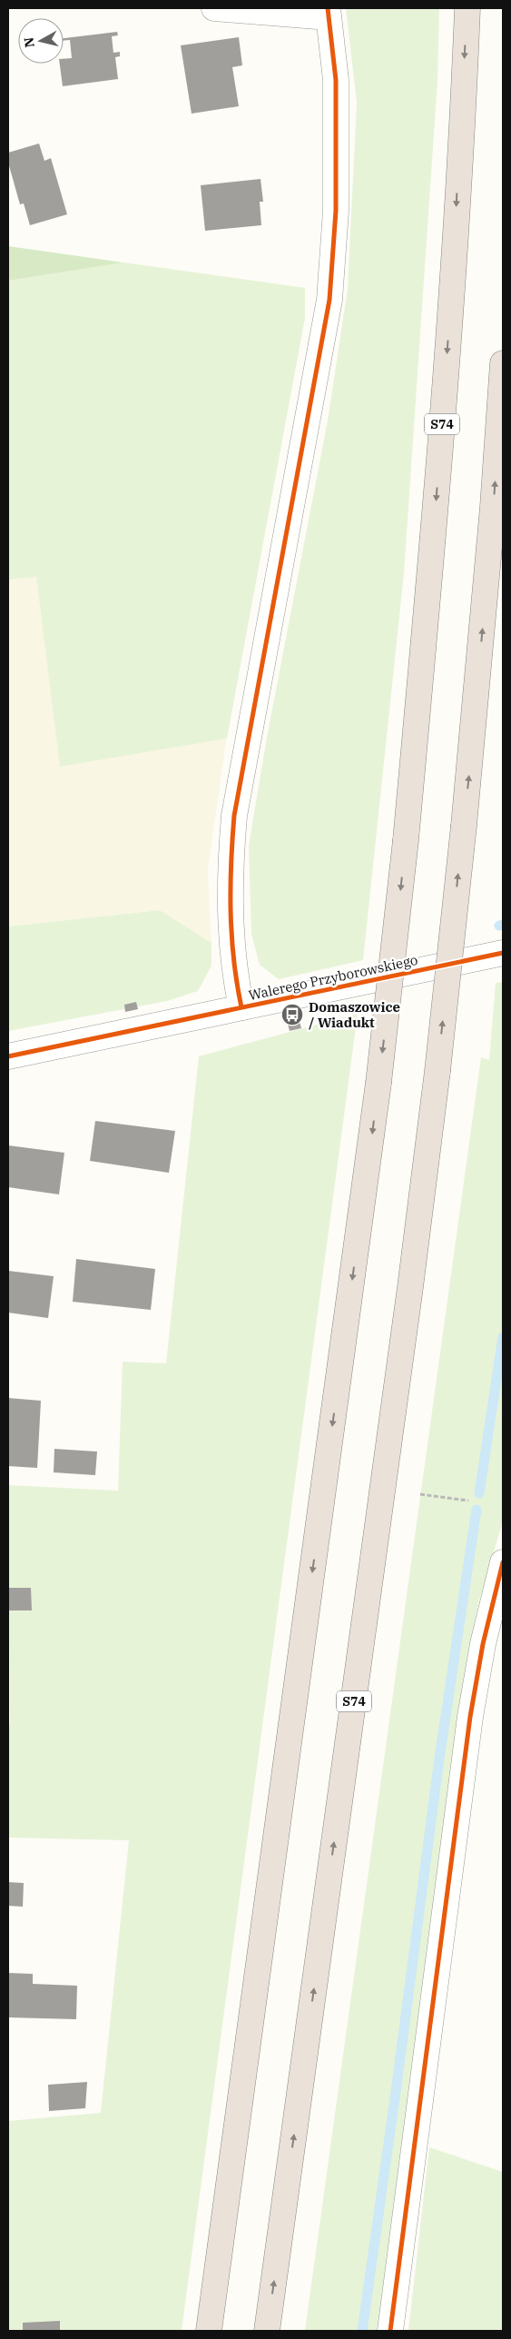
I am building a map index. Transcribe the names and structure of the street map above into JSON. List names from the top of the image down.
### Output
{
  "streets": {
    "highway": ["S74"],
    "street": ["Walerego Przyborowskiego"]
  },
  "places": {
    "bus stop": ["Domaszowice / Wiadukt"]
  },
  "north": "left"
}
